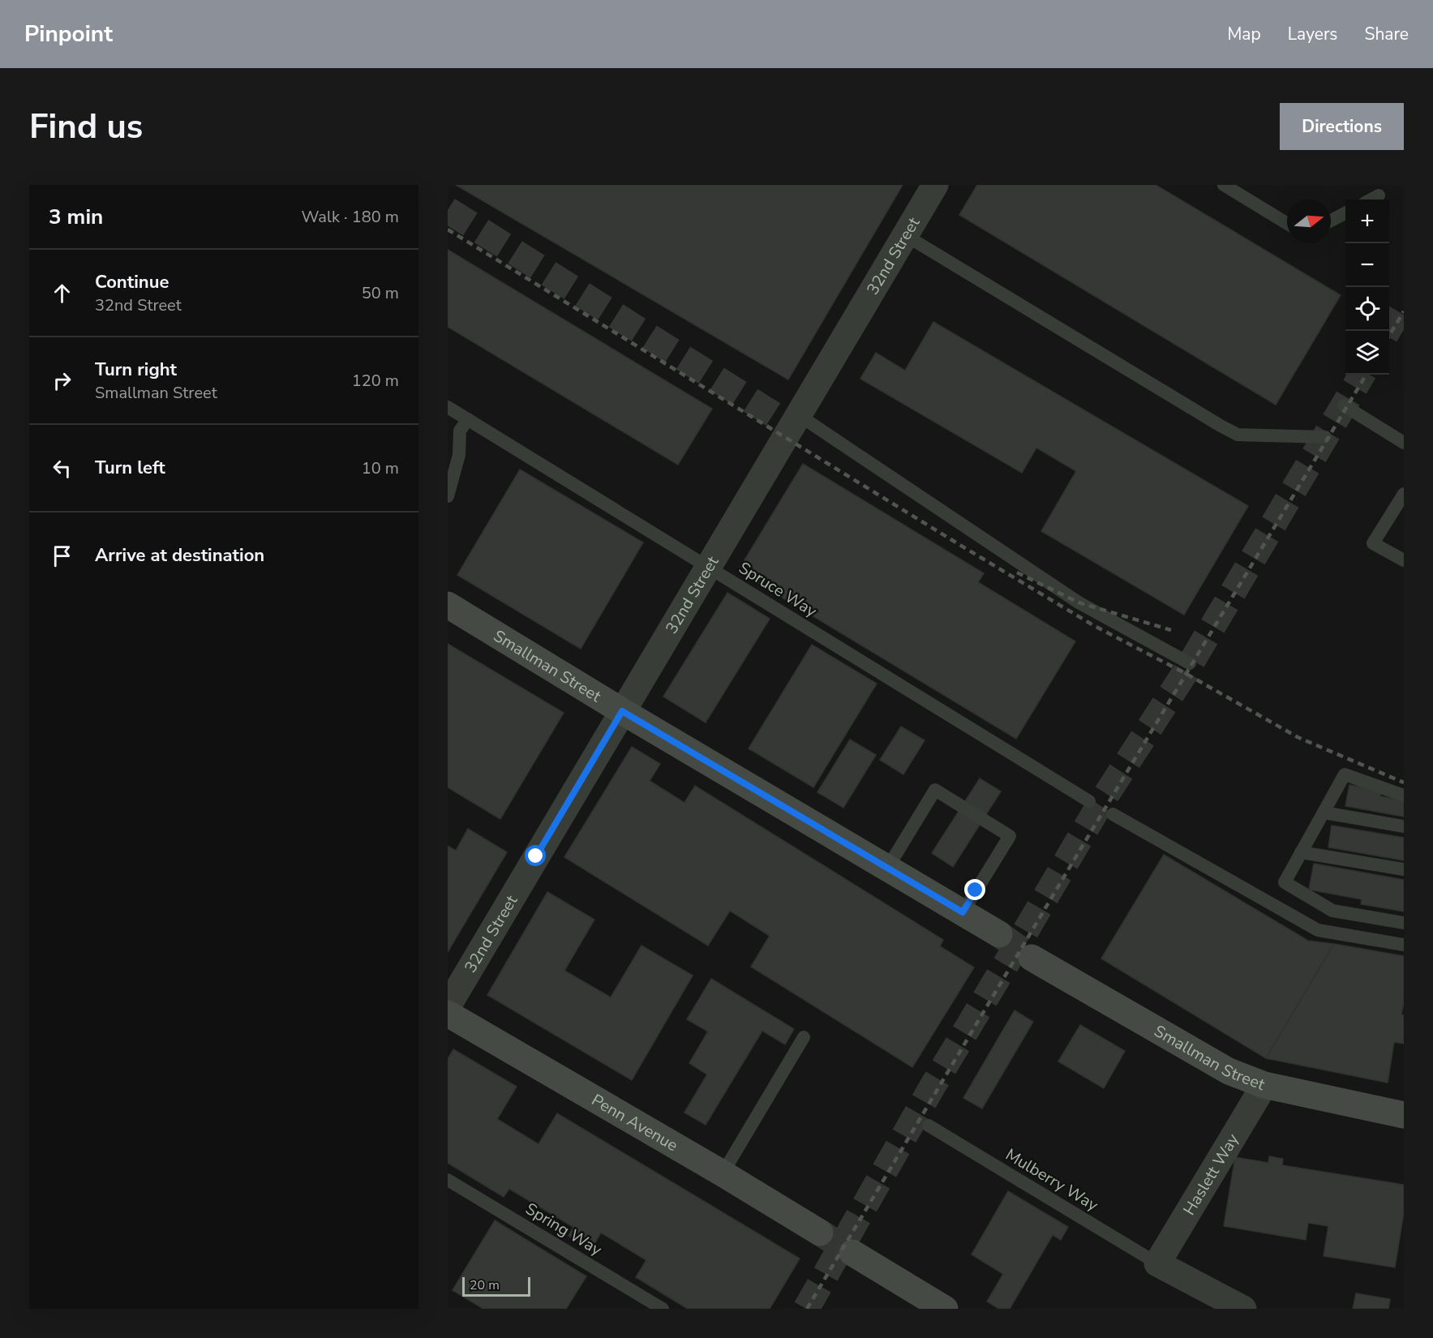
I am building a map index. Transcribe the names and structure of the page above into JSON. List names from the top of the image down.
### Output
{
  "streets": {
    "street": [
      "32nd Street",
      "Smallman Street",
      "Penn Avenue",
      "Haslett Way"
    ],
    "lane": ["Spruce Way", "Mulberry Way", "Spring Way"]
  },
  "crossings": [
    ["32nd Street", "Spruce Way"],
    ["32nd Street", "Smallman Street"],
    ["Smallman Street", "Haslett Way"],
    ["Haslett Way", "Mulberry Way"]
  ],
  "scale_bar": "20 m",
  "north": "right",
  "page": {
    "header": "Pinpoint",
    "nav": ["Map", "Layers", "Share"],
    "buttons": "Directions",
    "title": "Find us",
    "heading": ["3 min", "Walk · 180 m"],
    "map_buttons": ["+", "−"],
    "list": [
      ["Continue", "32nd Street", "50 m"],
      ["Turn right", "Smallman Street", "120 m"],
      ["Turn left", "10 m"],
      "Arrive at destination"
    ],
    "scale": "20 m"
  }
}
